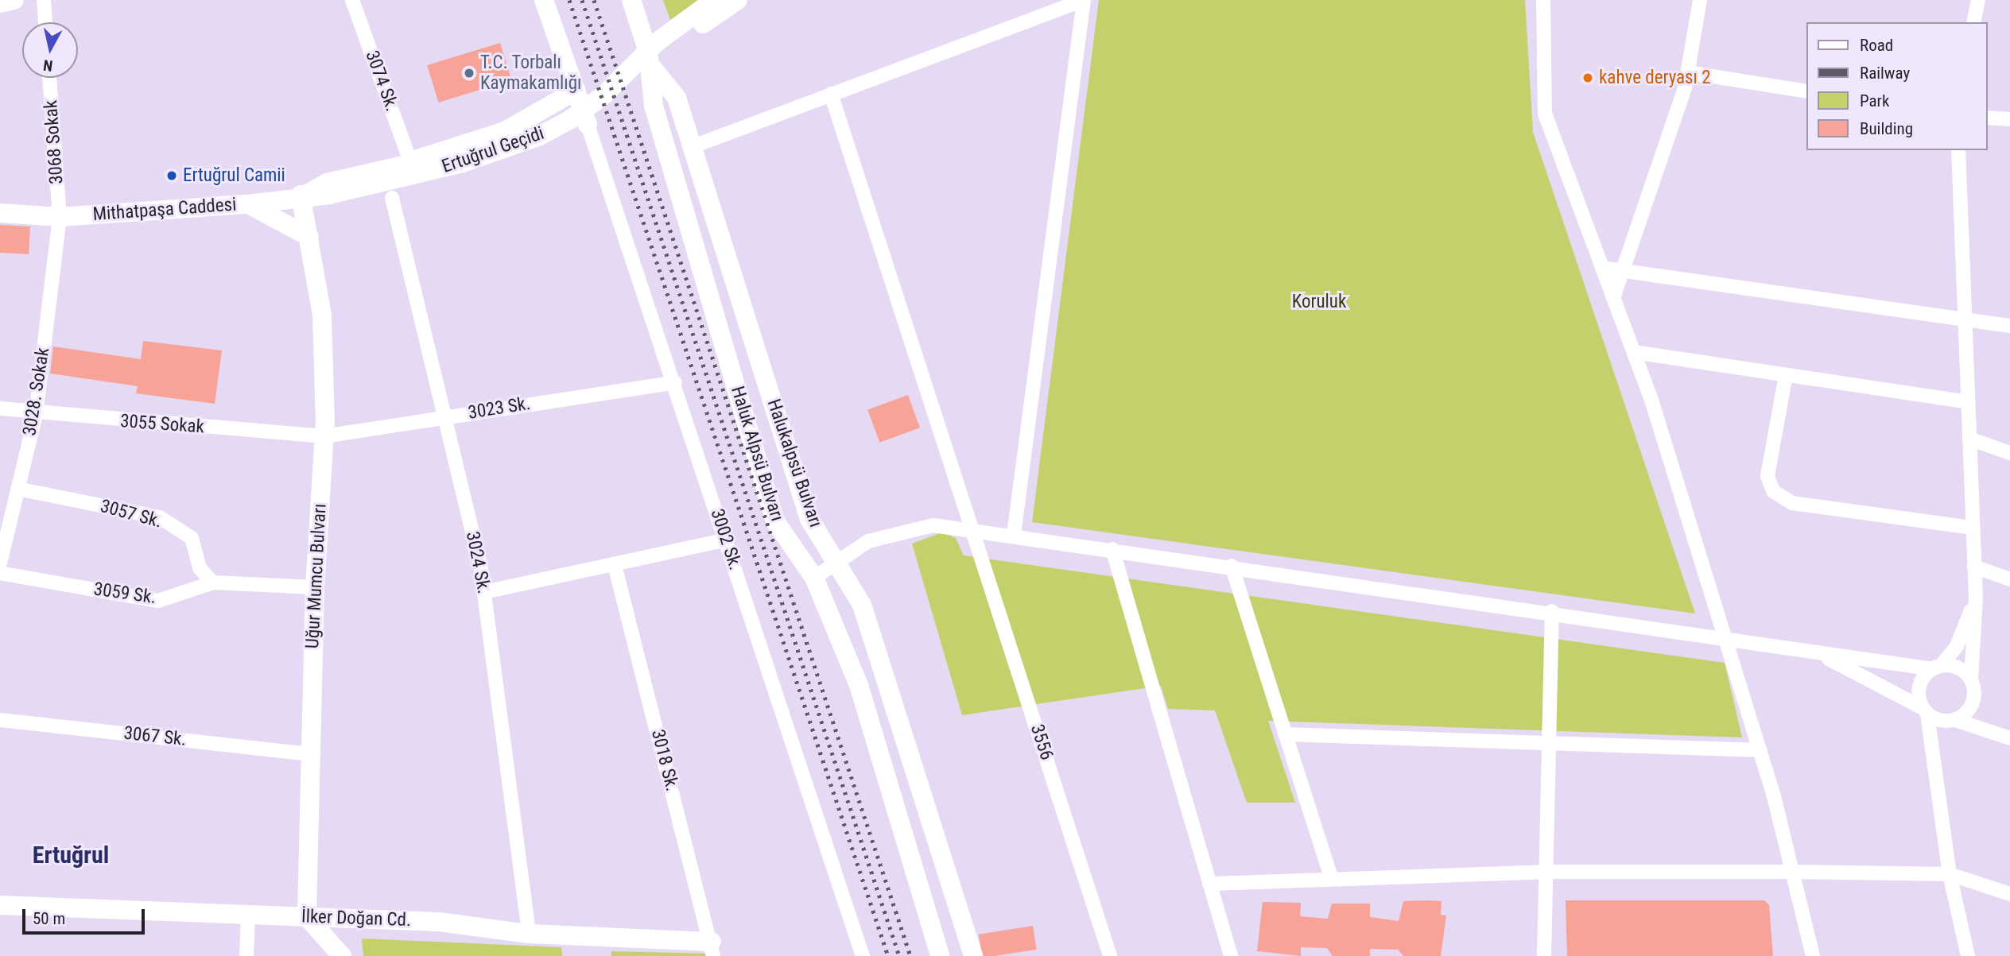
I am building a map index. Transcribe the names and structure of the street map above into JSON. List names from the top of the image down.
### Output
{
  "streets": {
    "main road": [
      "Ertuğrul Geçidi",
      "Mithatpaşa Caddesi",
      "Haluk Alpsü Bulvarı",
      "Halukalpsü Bulvarı",
      "Uğur Mumcu Bulvarı",
      "İlker Doğan Cd."
    ],
    "street": [
      "3074 Sk.",
      "3068 Sokak",
      "3028. Sokak",
      "3023 Sk.",
      "3055 Sokak",
      "3057 Sk.",
      "3002 Sk.",
      "3024 Sk.",
      "3059 Sk.",
      "3067 Sk.",
      "3556",
      "3018 Sk."
    ]
  },
  "crossings": [
    ["3068 Sokak", "Mithatpaşa Caddesi"],
    ["3068 Sokak", "3028. Sokak"],
    ["Ertuğrul Geçidi", "Mithatpaşa Caddesi"],
    ["Mithatpaşa Caddesi", "3028. Sokak"],
    ["Mithatpaşa Caddesi", "Uğur Mumcu Bulvarı"],
    ["3028. Sokak", "3055 Sokak"],
    ["3028. Sokak", "3057 Sk."],
    ["3023 Sk.", "3055 Sokak"],
    ["3023 Sk.", "3002 Sk."],
    ["3023 Sk.", "3024 Sk."],
    ["3023 Sk.", "Uğur Mumcu Bulvarı"],
    ["3055 Sokak", "Uğur Mumcu Bulvarı"],
    ["Haluk Alpsü Bulvarı", "Halukalpsü Bulvarı"],
    ["3057 Sk.", "3059 Sk."],
    ["3024 Sk.", "İlker Doğan Cd."],
    ["Uğur Mumcu Bulvarı", "3059 Sk."],
    ["Uğur Mumcu Bulvarı", "3067 Sk."],
    ["Uğur Mumcu Bulvarı", "İlker Doğan Cd."],
    ["3018 Sk.", "İlker Doğan Cd."]
  ],
  "districts": ["Ertuğrul"],
  "parks": ["Koruluk"],
  "places": ["T.C. Torbalı Kaymakamlığı", "kahve deryası 2", "Ertuğrul Camii"],
  "legend": [
    "Road",
    "Railway",
    "Park",
    "Building"
  ],
  "scale_bar": "50 m",
  "north": "bottom"
}
